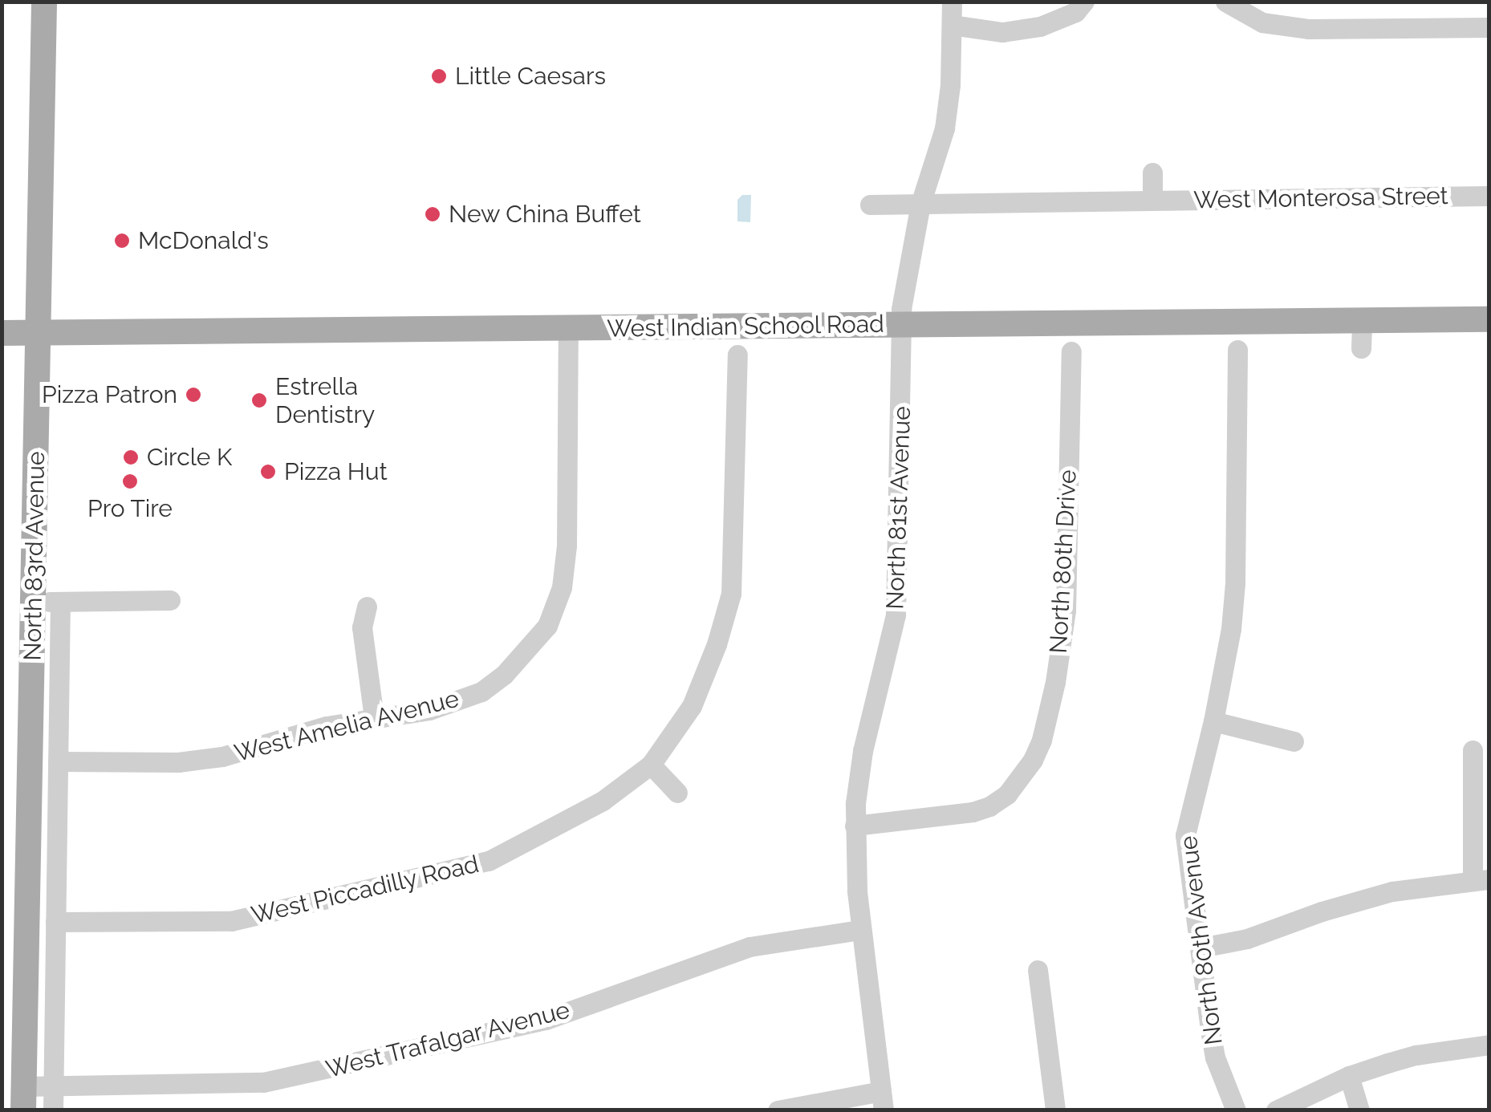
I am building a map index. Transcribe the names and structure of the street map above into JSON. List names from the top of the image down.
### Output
{
  "streets": {
    "main road": ["West Indian School Road", "North 83rd Avenue"],
    "street": [
      "West Monterosa Street",
      "North 81st Avenue",
      "North 80th Drive",
      "West Amelia Avenue",
      "West Piccadilly Road",
      "North 80th Avenue",
      "West Trafalgar Avenue"
    ]
  },
  "crossings": [
    ["West Monterosa Street", "North 81st Avenue"],
    ["West Indian School Road", "North 81st Avenue"],
    ["West Indian School Road", "North 83rd Avenue"],
    ["West Indian School Road", "West Amelia Avenue"],
    ["North 81st Avenue", "North 80th Drive"],
    ["North 81st Avenue", "West Trafalgar Avenue"],
    ["North 83rd Avenue", "West Amelia Avenue"],
    ["North 83rd Avenue", "West Piccadilly Road"],
    ["North 83rd Avenue", "West Trafalgar Avenue"]
  ],
  "places": [
    "Little Caesars",
    "New China Buffet",
    "McDonald's",
    "Pizza Patron",
    "Estrella Dentistry",
    "Circle K",
    "Pizza Hut",
    "Pro Tire"
  ]
}
